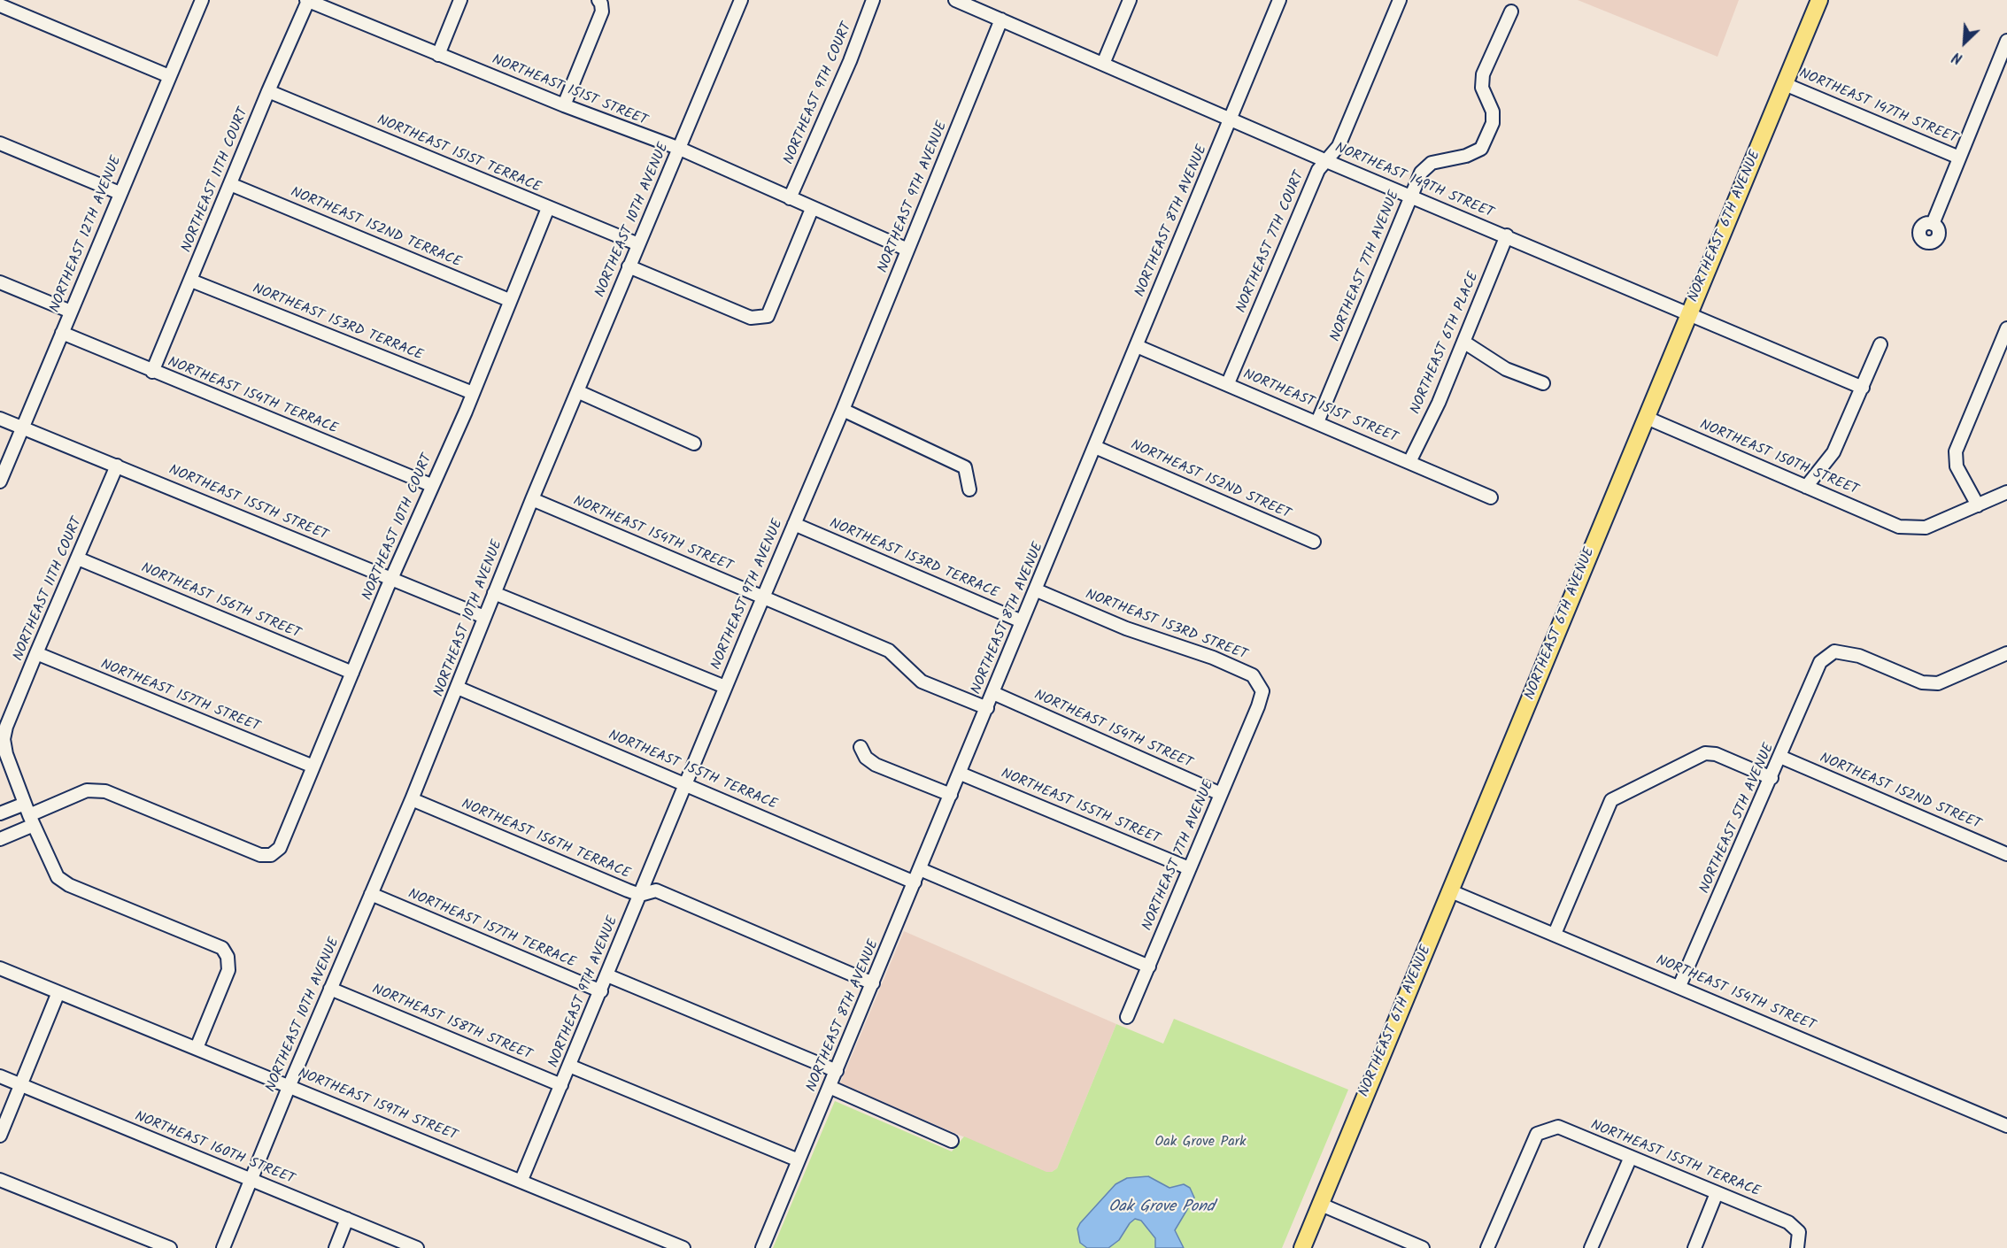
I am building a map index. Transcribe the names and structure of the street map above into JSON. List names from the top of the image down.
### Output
{
  "streets": {
    "main road": ["NORTHEAST 6TH AVENUE"],
    "street": [
      "NORTHEAST 151ST STREET",
      "NORTHEAST 9TH COURT",
      "NORTHEAST 147TH STREET",
      "NORTHEAST 151ST TERRACE",
      "NORTHEAST 11TH COURT",
      "NORTHEAST 149TH STREET",
      "NORTHEAST 9TH AVENUE",
      "NORTHEAST 10TH AVENUE",
      "NORTHEAST 8TH AVENUE",
      "NORTHEAST 152ND TERRACE",
      "NORTHEAST 12TH AVENUE",
      "NORTHEAST 7TH COURT",
      "NORTHEAST 7TH AVENUE",
      "NORTHEAST 153RD TERRACE",
      "NORTHEAST 6TH PLACE",
      "NORTHEAST 154TH TERRACE",
      "NORTHEAST 150TH STREET",
      "NORTHEAST 152ND STREET",
      "NORTHEAST 155TH STREET",
      "NORTHEAST 10TH COURT",
      "NORTHEAST 154TH STREET",
      "NORTHEAST 156TH STREET",
      "NORTHEAST 153RD STREET",
      "NORTHEAST 157TH STREET",
      "NORTHEAST 155TH TERRACE",
      "NORTHEAST 5TH AVENUE",
      "NORTHEAST 156TH TERRACE",
      "NORTHEAST 157TH TERRACE",
      "NORTHEAST 158TH STREET",
      "NORTHEAST 159TH STREET",
      "NORTHEAST 160TH STREET"
    ]
  },
  "crossings": [
    ["NORTHEAST 151ST STREET", "NORTHEAST 9TH COURT"],
    ["NORTHEAST 151ST STREET", "NORTHEAST 11TH COURT"],
    ["NORTHEAST 151ST STREET", "NORTHEAST 9TH AVENUE"],
    ["NORTHEAST 151ST STREET", "NORTHEAST 10TH AVENUE"],
    ["NORTHEAST 151ST STREET", "NORTHEAST 8TH AVENUE"],
    ["NORTHEAST 151ST STREET", "NORTHEAST 7TH COURT"],
    ["NORTHEAST 151ST STREET", "NORTHEAST 7TH AVENUE"],
    ["NORTHEAST 151ST STREET", "NORTHEAST 6TH PLACE"],
    ["NORTHEAST 147TH STREET", "NORTHEAST 6TH AVENUE"],
    ["NORTHEAST 151ST TERRACE", "NORTHEAST 11TH COURT"],
    ["NORTHEAST 151ST TERRACE", "NORTHEAST 10TH AVENUE"],
    ["NORTHEAST 151ST TERRACE", "NORTHEAST 10TH COURT"],
    ["NORTHEAST 11TH COURT", "NORTHEAST 152ND TERRACE"],
    ["NORTHEAST 11TH COURT", "NORTHEAST 153RD TERRACE"],
    ["NORTHEAST 11TH COURT", "NORTHEAST 154TH TERRACE"],
    ["NORTHEAST 11TH COURT", "NORTHEAST 155TH STREET"],
    ["NORTHEAST 11TH COURT", "NORTHEAST 10TH COURT"],
    ["NORTHEAST 11TH COURT", "NORTHEAST 156TH STREET"],
    ["NORTHEAST 11TH COURT", "NORTHEAST 157TH STREET"],
    ["NORTHEAST 149TH STREET", "NORTHEAST 9TH AVENUE"],
    ["NORTHEAST 149TH STREET", "NORTHEAST 8TH AVENUE"],
    ["NORTHEAST 149TH STREET", "NORTHEAST 6TH AVENUE"],
    ["NORTHEAST 149TH STREET", "NORTHEAST 7TH COURT"],
    ["NORTHEAST 149TH STREET", "NORTHEAST 7TH AVENUE"],
    ["NORTHEAST 149TH STREET", "NORTHEAST 6TH PLACE"],
    ["NORTHEAST 9TH AVENUE", "NORTHEAST 153RD TERRACE"],
    ["NORTHEAST 9TH AVENUE", "NORTHEAST 154TH STREET"],
    ["NORTHEAST 9TH AVENUE", "NORTHEAST 155TH TERRACE"],
    ["NORTHEAST 9TH AVENUE", "NORTHEAST 156TH TERRACE"],
    ["NORTHEAST 9TH AVENUE", "NORTHEAST 157TH TERRACE"],
    ["NORTHEAST 9TH AVENUE", "NORTHEAST 158TH STREET"],
    ["NORTHEAST 9TH AVENUE", "NORTHEAST 159TH STREET"],
    ["NORTHEAST 10TH AVENUE", "NORTHEAST 155TH STREET"],
    ["NORTHEAST 10TH AVENUE", "NORTHEAST 154TH STREET"],
    ["NORTHEAST 10TH AVENUE", "NORTHEAST 155TH TERRACE"],
    ["NORTHEAST 10TH AVENUE", "NORTHEAST 156TH TERRACE"],
    ["NORTHEAST 10TH AVENUE", "NORTHEAST 157TH TERRACE"],
    ["NORTHEAST 10TH AVENUE", "NORTHEAST 158TH STREET"],
    ["NORTHEAST 10TH AVENUE", "NORTHEAST 159TH STREET"],
    ["NORTHEAST 10TH AVENUE", "NORTHEAST 160TH STREET"],
    ["NORTHEAST 8TH AVENUE", "NORTHEAST 153RD TERRACE"],
    ["NORTHEAST 8TH AVENUE", "NORTHEAST 152ND STREET"],
    ["NORTHEAST 8TH AVENUE", "NORTHEAST 155TH STREET"],
    ["NORTHEAST 8TH AVENUE", "NORTHEAST 154TH STREET"],
    ["NORTHEAST 8TH AVENUE", "NORTHEAST 153RD STREET"],
    ["NORTHEAST 8TH AVENUE", "NORTHEAST 155TH TERRACE"],
    ["NORTHEAST 8TH AVENUE", "NORTHEAST 156TH TERRACE"],
    ["NORTHEAST 6TH AVENUE", "NORTHEAST 150TH STREET"],
    ["NORTHEAST 6TH AVENUE", "NORTHEAST 154TH STREET"],
    ["NORTHEAST 152ND TERRACE", "NORTHEAST 10TH COURT"],
    ["NORTHEAST 12TH AVENUE", "NORTHEAST 154TH TERRACE"],
    ["NORTHEAST 12TH AVENUE", "NORTHEAST 155TH STREET"],
    ["NORTHEAST 7TH AVENUE", "NORTHEAST 155TH STREET"],
    ["NORTHEAST 7TH AVENUE", "NORTHEAST 154TH STREET"],
    ["NORTHEAST 7TH AVENUE", "NORTHEAST 153RD STREET"],
    ["NORTHEAST 153RD TERRACE", "NORTHEAST 10TH COURT"],
    ["NORTHEAST 154TH TERRACE", "NORTHEAST 10TH COURT"],
    ["NORTHEAST 152ND STREET", "NORTHEAST 5TH AVENUE"],
    ["NORTHEAST 155TH STREET", "NORTHEAST 10TH COURT"],
    ["NORTHEAST 10TH COURT", "NORTHEAST 156TH STREET"],
    ["NORTHEAST 10TH COURT", "NORTHEAST 157TH STREET"],
    ["NORTHEAST 154TH STREET", "NORTHEAST 5TH AVENUE"]
  ],
  "water": ["Oak Grove Pond"],
  "parks": ["Oak Grove Park"],
  "north": "bottom left"
}
